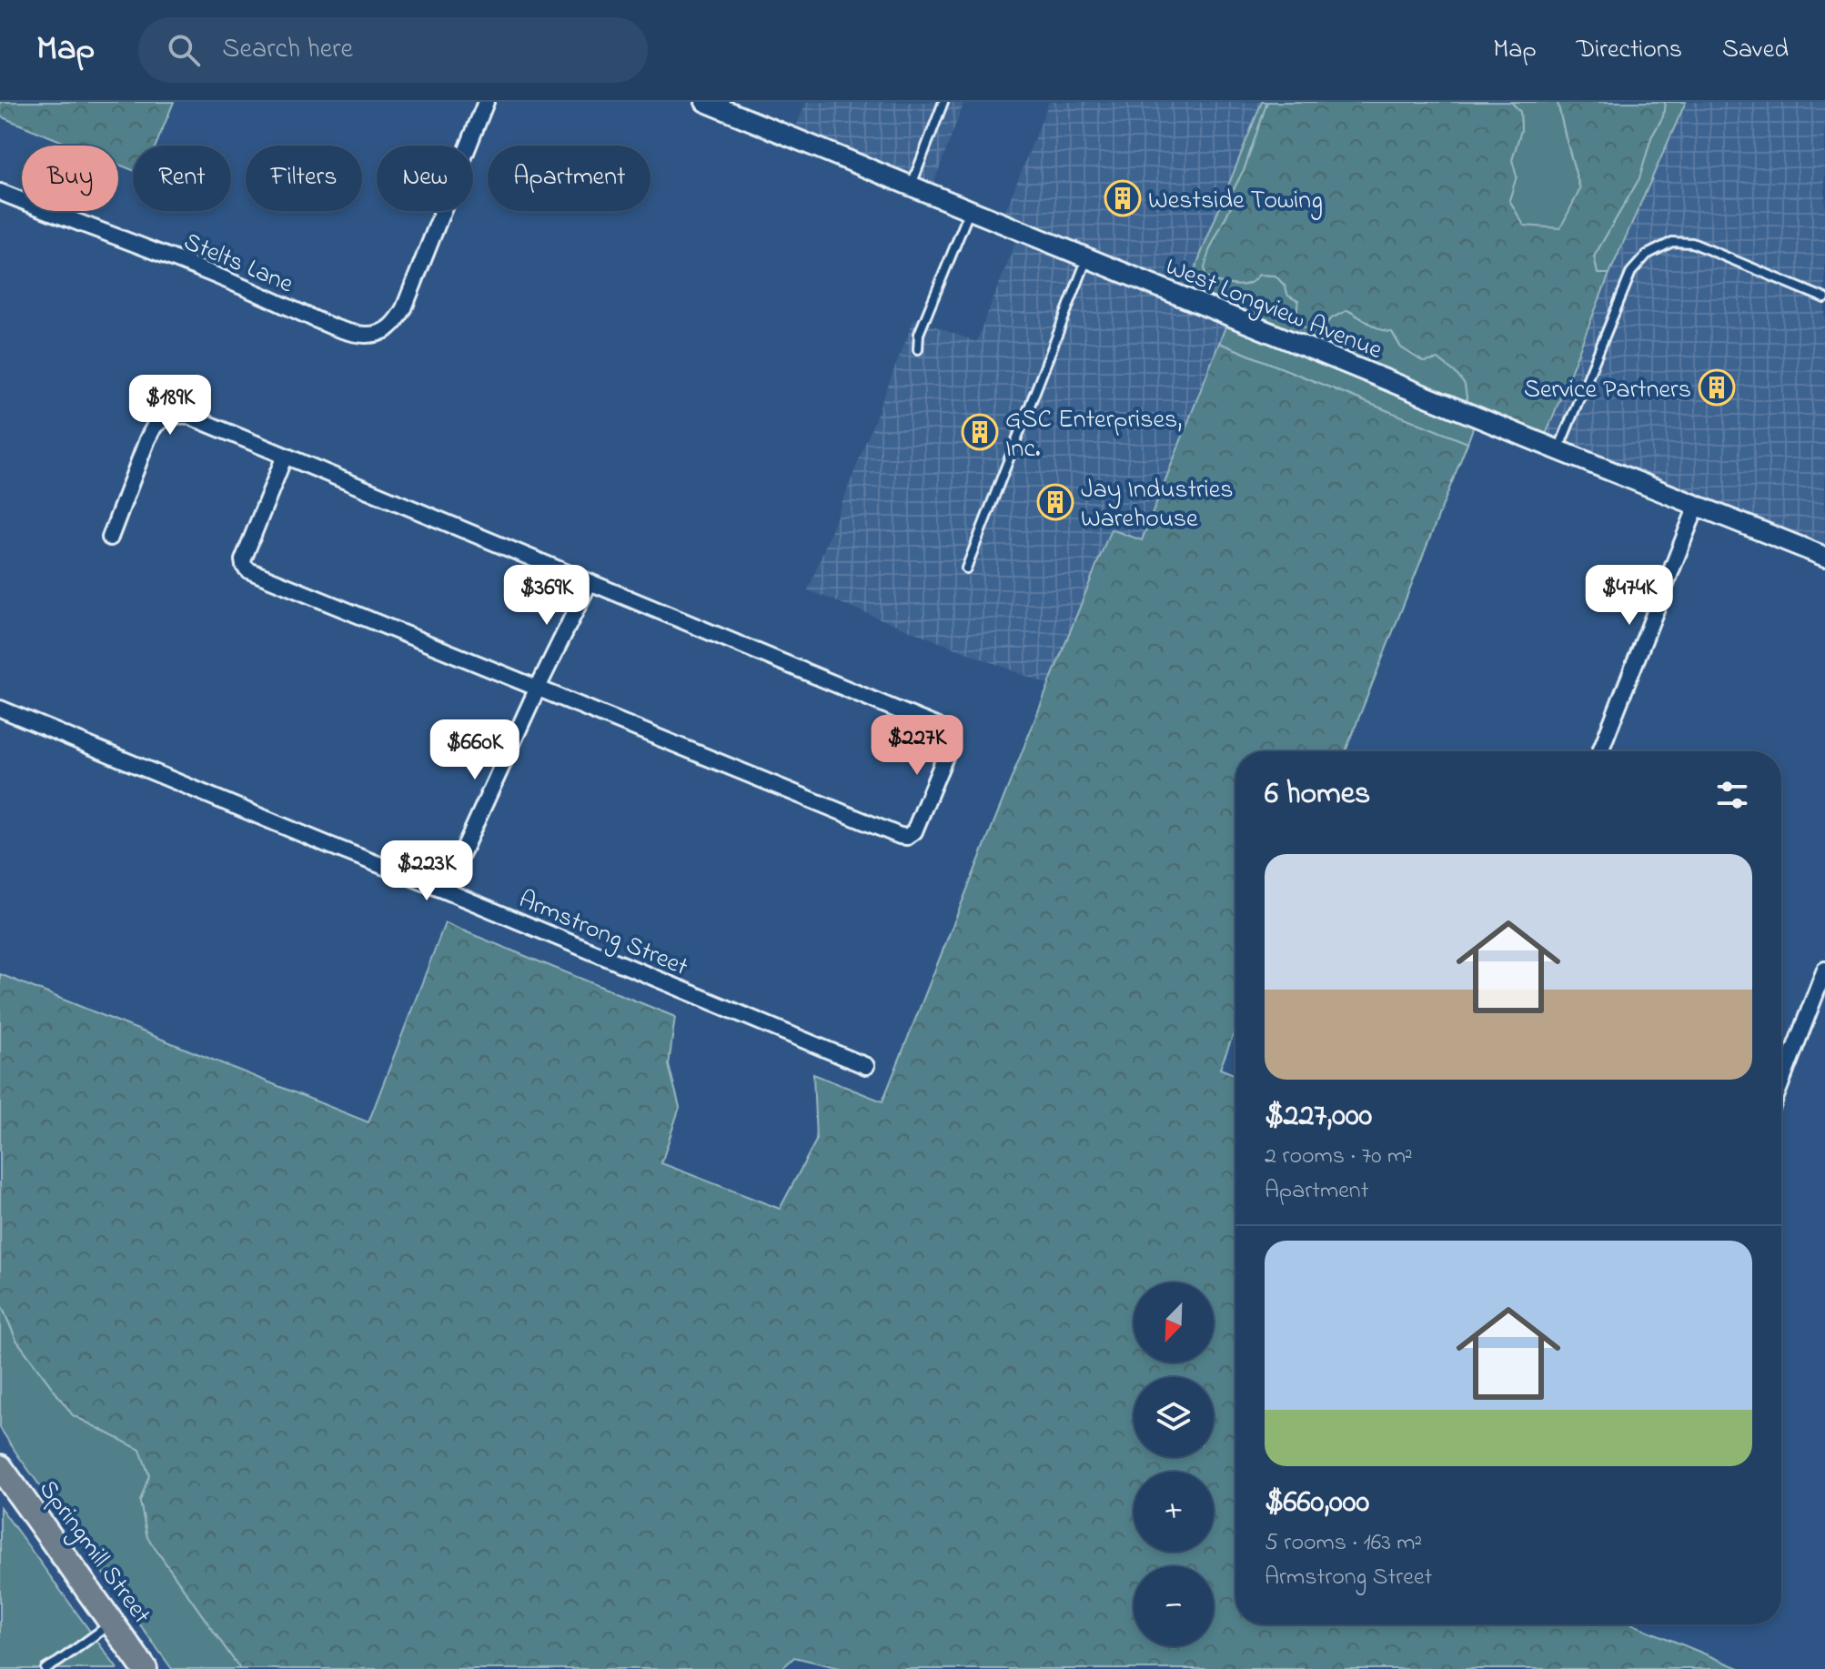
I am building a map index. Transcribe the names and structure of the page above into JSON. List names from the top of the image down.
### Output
{
  "streets": {
    "main road": ["Springmill Street"],
    "street": ["Stelts Lane", "West Longview Avenue", "Armstrong Street"]
  },
  "places": {
    "building": [
      "Westside Towing",
      "Service Partners",
      "GSC Enterprises, Inc.",
      "Jay Industries Warehouse"
    ]
  },
  "north": "bottom left",
  "page": {
    "header": "Map",
    "search": "Search here",
    "nav": ["Map", "Directions", "Saved"],
    "chip": [
      "Buy",
      "Rent",
      "Filters",
      "New",
      "Apartment"
    ],
    "price": [
      "$189K",
      "$369K",
      "$474K",
      "$227K",
      "$660K",
      "$223K"
    ],
    "heading": "6 homes",
    "list": [
      {
        "name": "$227,000",
        "note": "2 rooms · 70 m² · Apartment"
      },
      {
        "name": "$660,000",
        "note": "5 rooms · 163 m² · Armstrong Street"
      }
    ],
    "map_buttons": ["+", "−"]
  }
}
